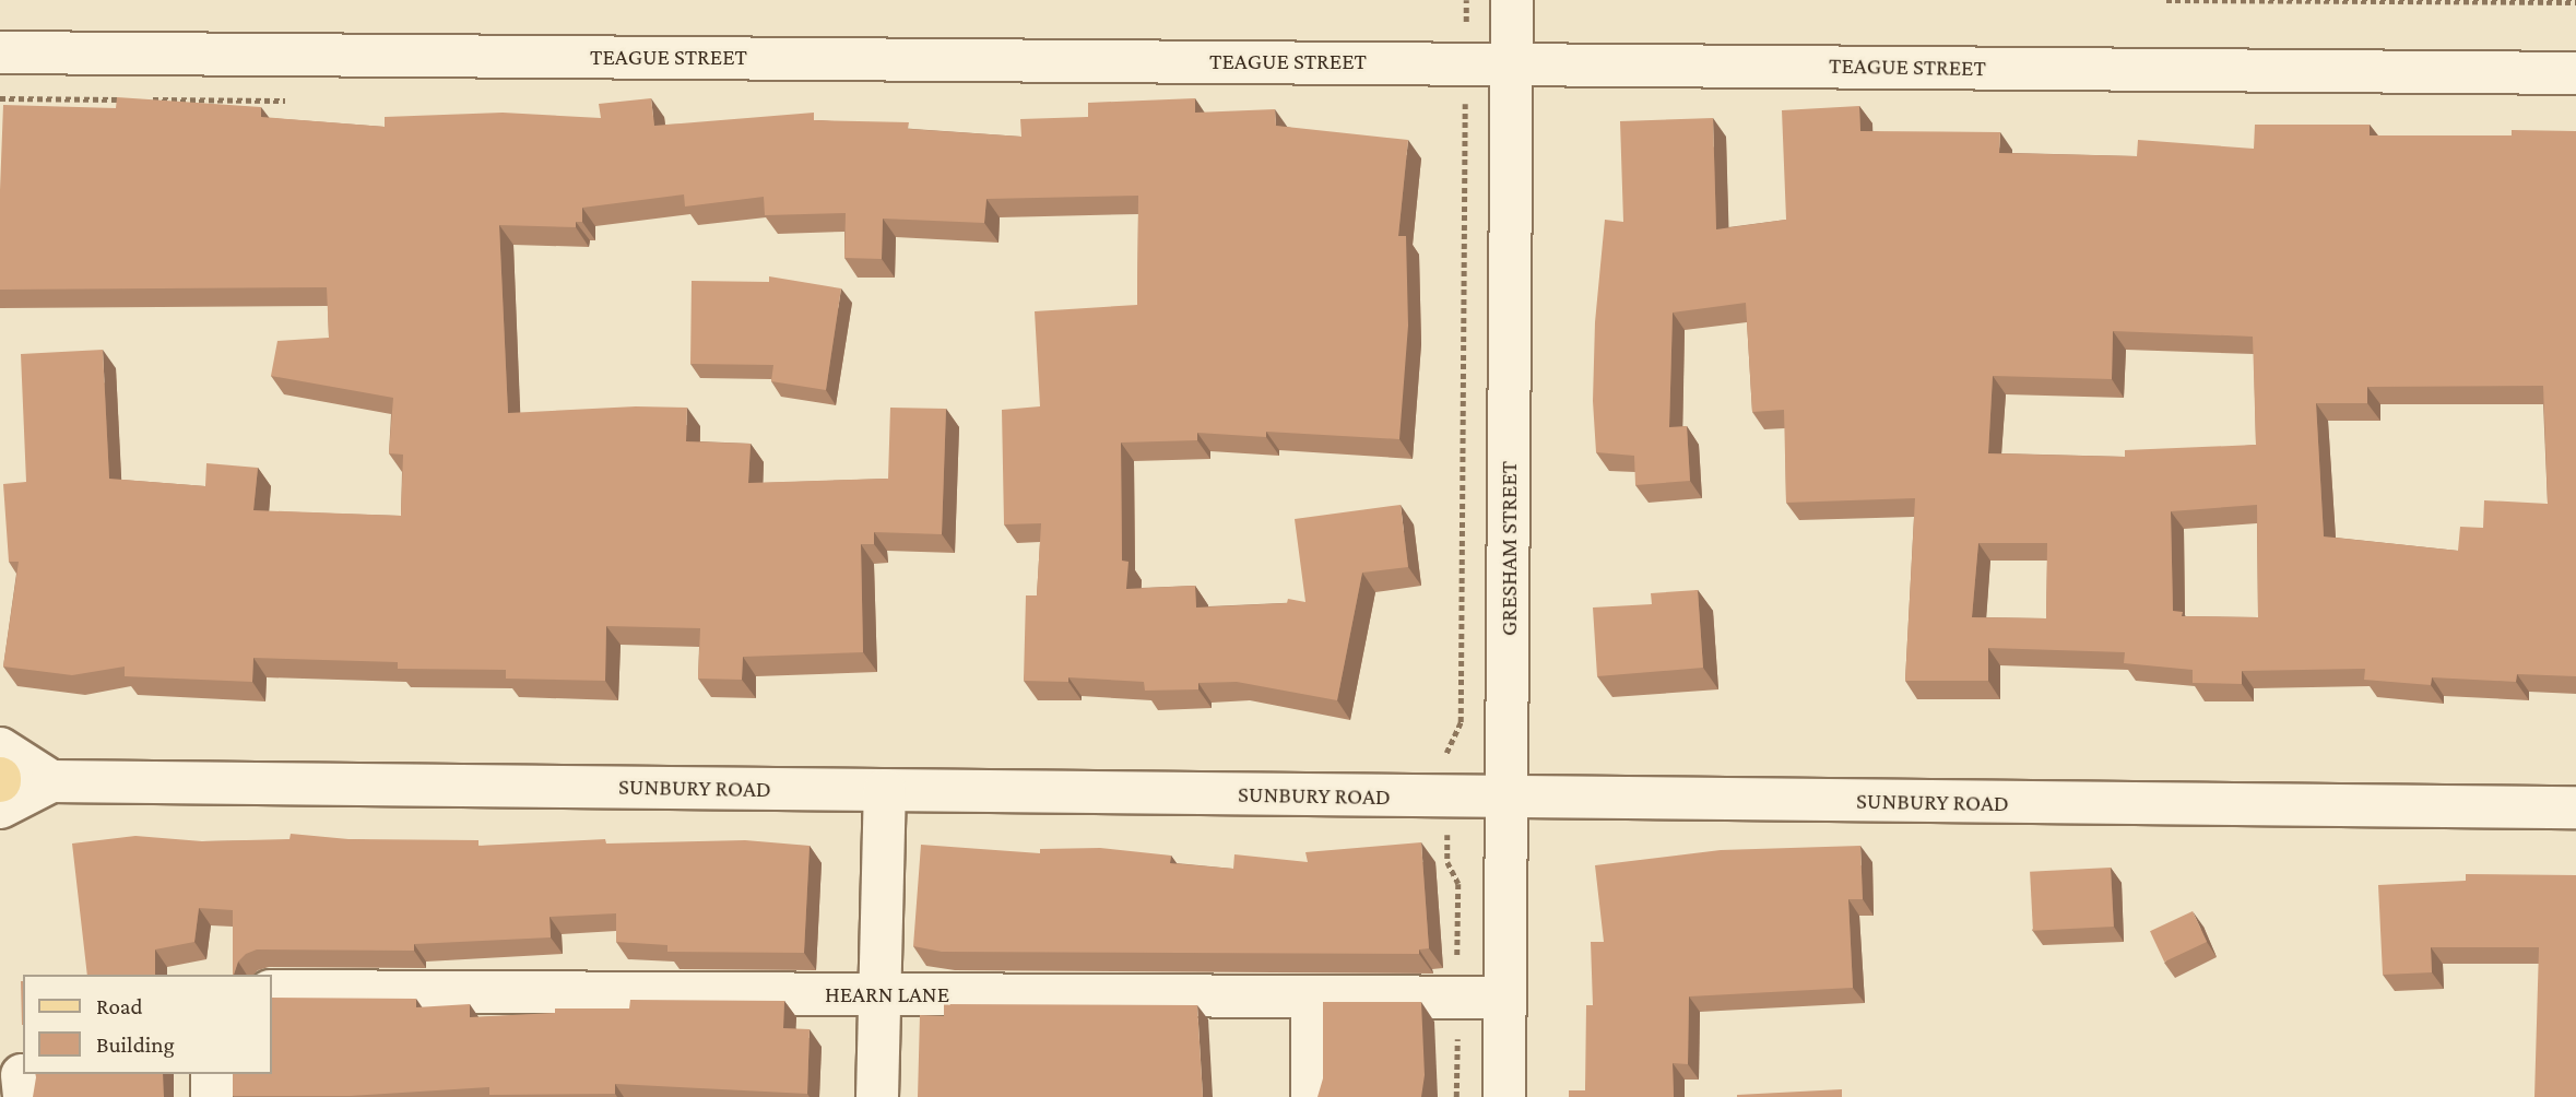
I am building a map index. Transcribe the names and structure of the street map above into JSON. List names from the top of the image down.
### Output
{
  "streets": {
    "street": [
      "TEAGUE STREET",
      "GRESHAM STREET",
      "SUNBURY ROAD",
      "HEARN LANE"
    ]
  },
  "crossings": [
    ["TEAGUE STREET", "GRESHAM STREET"],
    ["GRESHAM STREET", "SUNBURY ROAD"],
    ["GRESHAM STREET", "HEARN LANE"]
  ],
  "legend": ["Road", "Building"]
}
